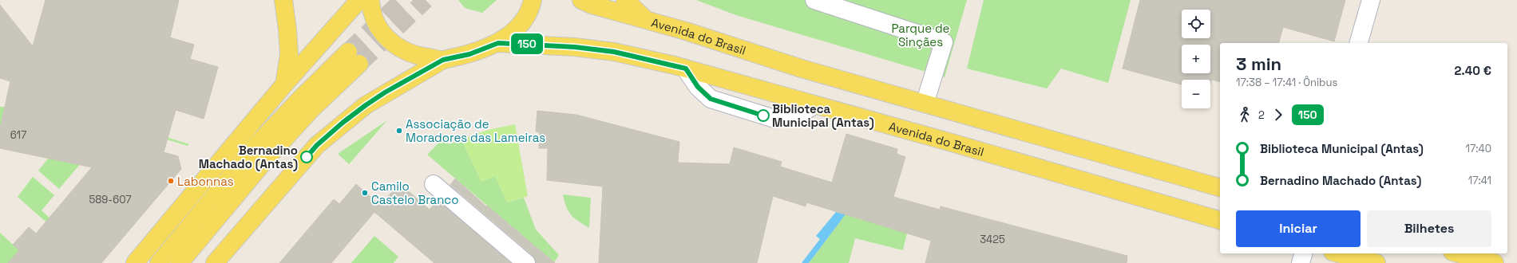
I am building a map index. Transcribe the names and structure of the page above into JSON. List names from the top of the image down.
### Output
{
  "streets": {
    "main road": ["Avenida do Brasil"]
  },
  "parks": ["Parque de Sinçães"],
  "places": [
    "Biblioteca Municipal (Antas)",
    "Associação de Moradores das Lameiras",
    "Bernadino Machado (Antas)",
    "Labonnas",
    "Camilo Castelo Branco"
  ],
  "lines": ["bus line 150"],
  "house_numbers": ["617", "589-607", "3425"],
  "page": {
    "on_map": "150",
    "map_buttons": ["+", "−"],
    "heading": ["3 min", "17:38 – 17:41 · Ônibus", "2.40 €"],
    "legs": ["2", "150"],
    "list": [
      {
        "name": "Biblioteca Municipal (Antas)",
        "value": "17:40"
      },
      {
        "name": "Bernadino Machado (Antas)",
        "value": "17:41"
      }
    ],
    "buttons": ["Iniciar", "Bilhetes"]
  }
}
